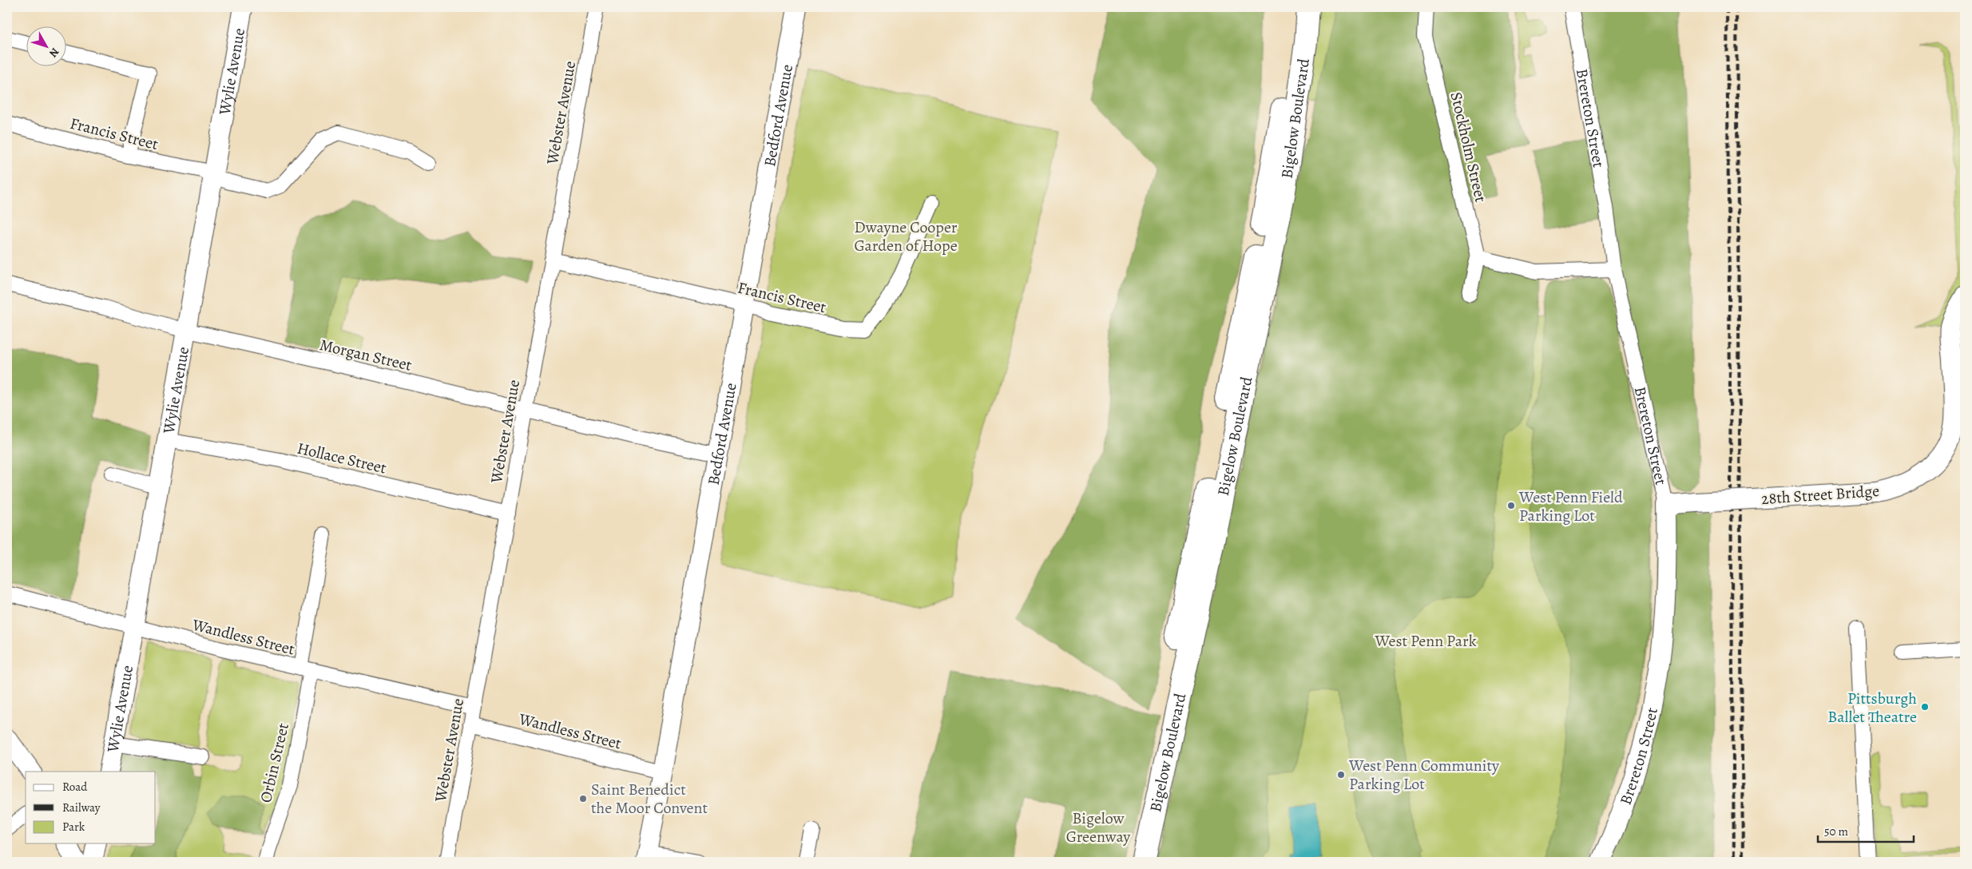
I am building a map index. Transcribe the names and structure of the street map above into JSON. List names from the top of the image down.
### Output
{
  "streets": {
    "main road": ["Bigelow Boulevard"],
    "street": [
      "Wylie Avenue",
      "Webster Avenue",
      "Bedford Avenue",
      "Brereton Street",
      "Francis Street",
      "Stockholm Street",
      "Morgan Street",
      "Hollace Street",
      "28th Street Bridge",
      "Wandless Street",
      "Orbin Street"
    ]
  },
  "crossings": [
    ["Wylie Avenue", "Francis Street"],
    ["Wylie Avenue", "Morgan Street"],
    ["Wylie Avenue", "Hollace Street"],
    ["Wylie Avenue", "Wandless Street"],
    ["Webster Avenue", "Francis Street"],
    ["Webster Avenue", "Morgan Street"],
    ["Webster Avenue", "Hollace Street"],
    ["Webster Avenue", "Wandless Street"],
    ["Bedford Avenue", "Francis Street"],
    ["Bedford Avenue", "Morgan Street"],
    ["Bedford Avenue", "Wandless Street"],
    ["Brereton Street", "28th Street Bridge"],
    ["Wandless Street", "Orbin Street"]
  ],
  "parks": ["Dwayne Cooper Garden of Hope", "West Penn Park", "Bigelow Greenway"],
  "places": [
    "West Penn Field Parking Lot",
    "Pittsburgh Ballet Theatre",
    "West Penn Community Parking Lot",
    "Saint Benedict the Moor Convent"
  ],
  "legend": ["Road", "Railway", "Park"],
  "scale_bar": "50 m",
  "north": "bottom right"
}
